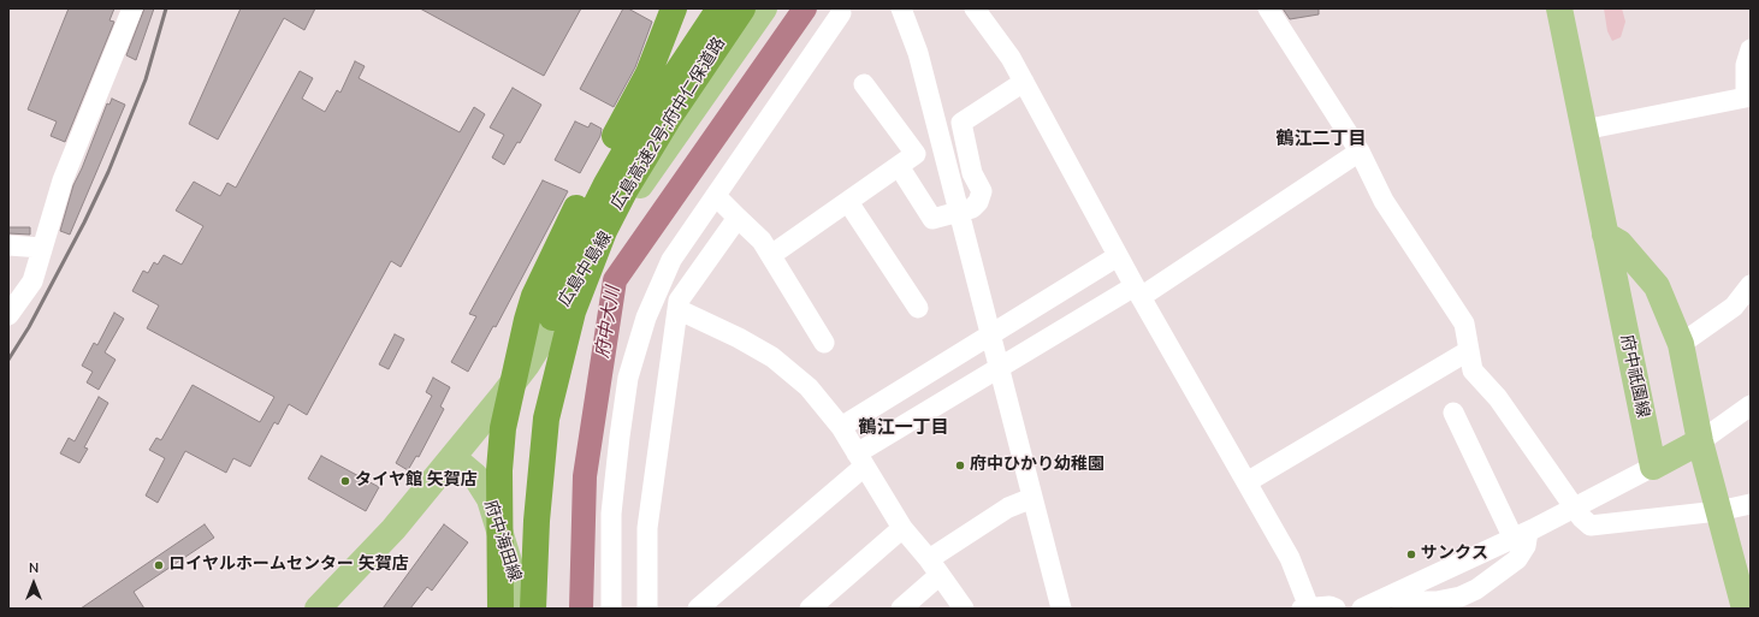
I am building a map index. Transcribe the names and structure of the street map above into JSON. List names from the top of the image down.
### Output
{
  "streets": {
    "highway": ["広島高速2号;府中仁保道路"],
    "main road": ["広島中島線", "府中祇園線", "府中海田線"]
  },
  "crossings": [
    ["広島中島線", "府中海田線"]
  ],
  "districts": ["鶴江二丁目", "鶴江一丁目"],
  "water": ["府中大川"],
  "places": [
    "府中ひかり幼稚園",
    "タイヤ館 矢賀店",
    "サンクス",
    "ロイヤルホームセンター 矢賀店"
  ],
  "north": "top"
}
